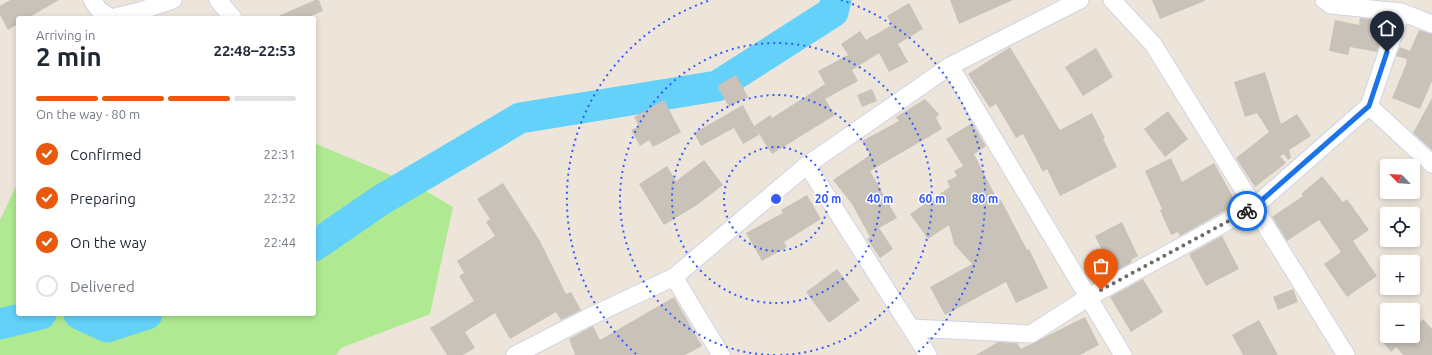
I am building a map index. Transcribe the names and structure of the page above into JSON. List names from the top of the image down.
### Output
{
  "north": "top left",
  "page": {
    "heading": ["2 min", "Arriving in", "22:48–22:53"],
    "bar": "On the way · 80 m",
    "list": [
      ["Confirmed", "22:31"],
      ["Preparing", "22:32"],
      ["On the way", "22:44"],
      "Delivered"
    ],
    "map_buttons": ["+", "−"]
  },
  "rings": [
    "20 m",
    "40 m",
    "60 m",
    "80 m"
  ]
}
